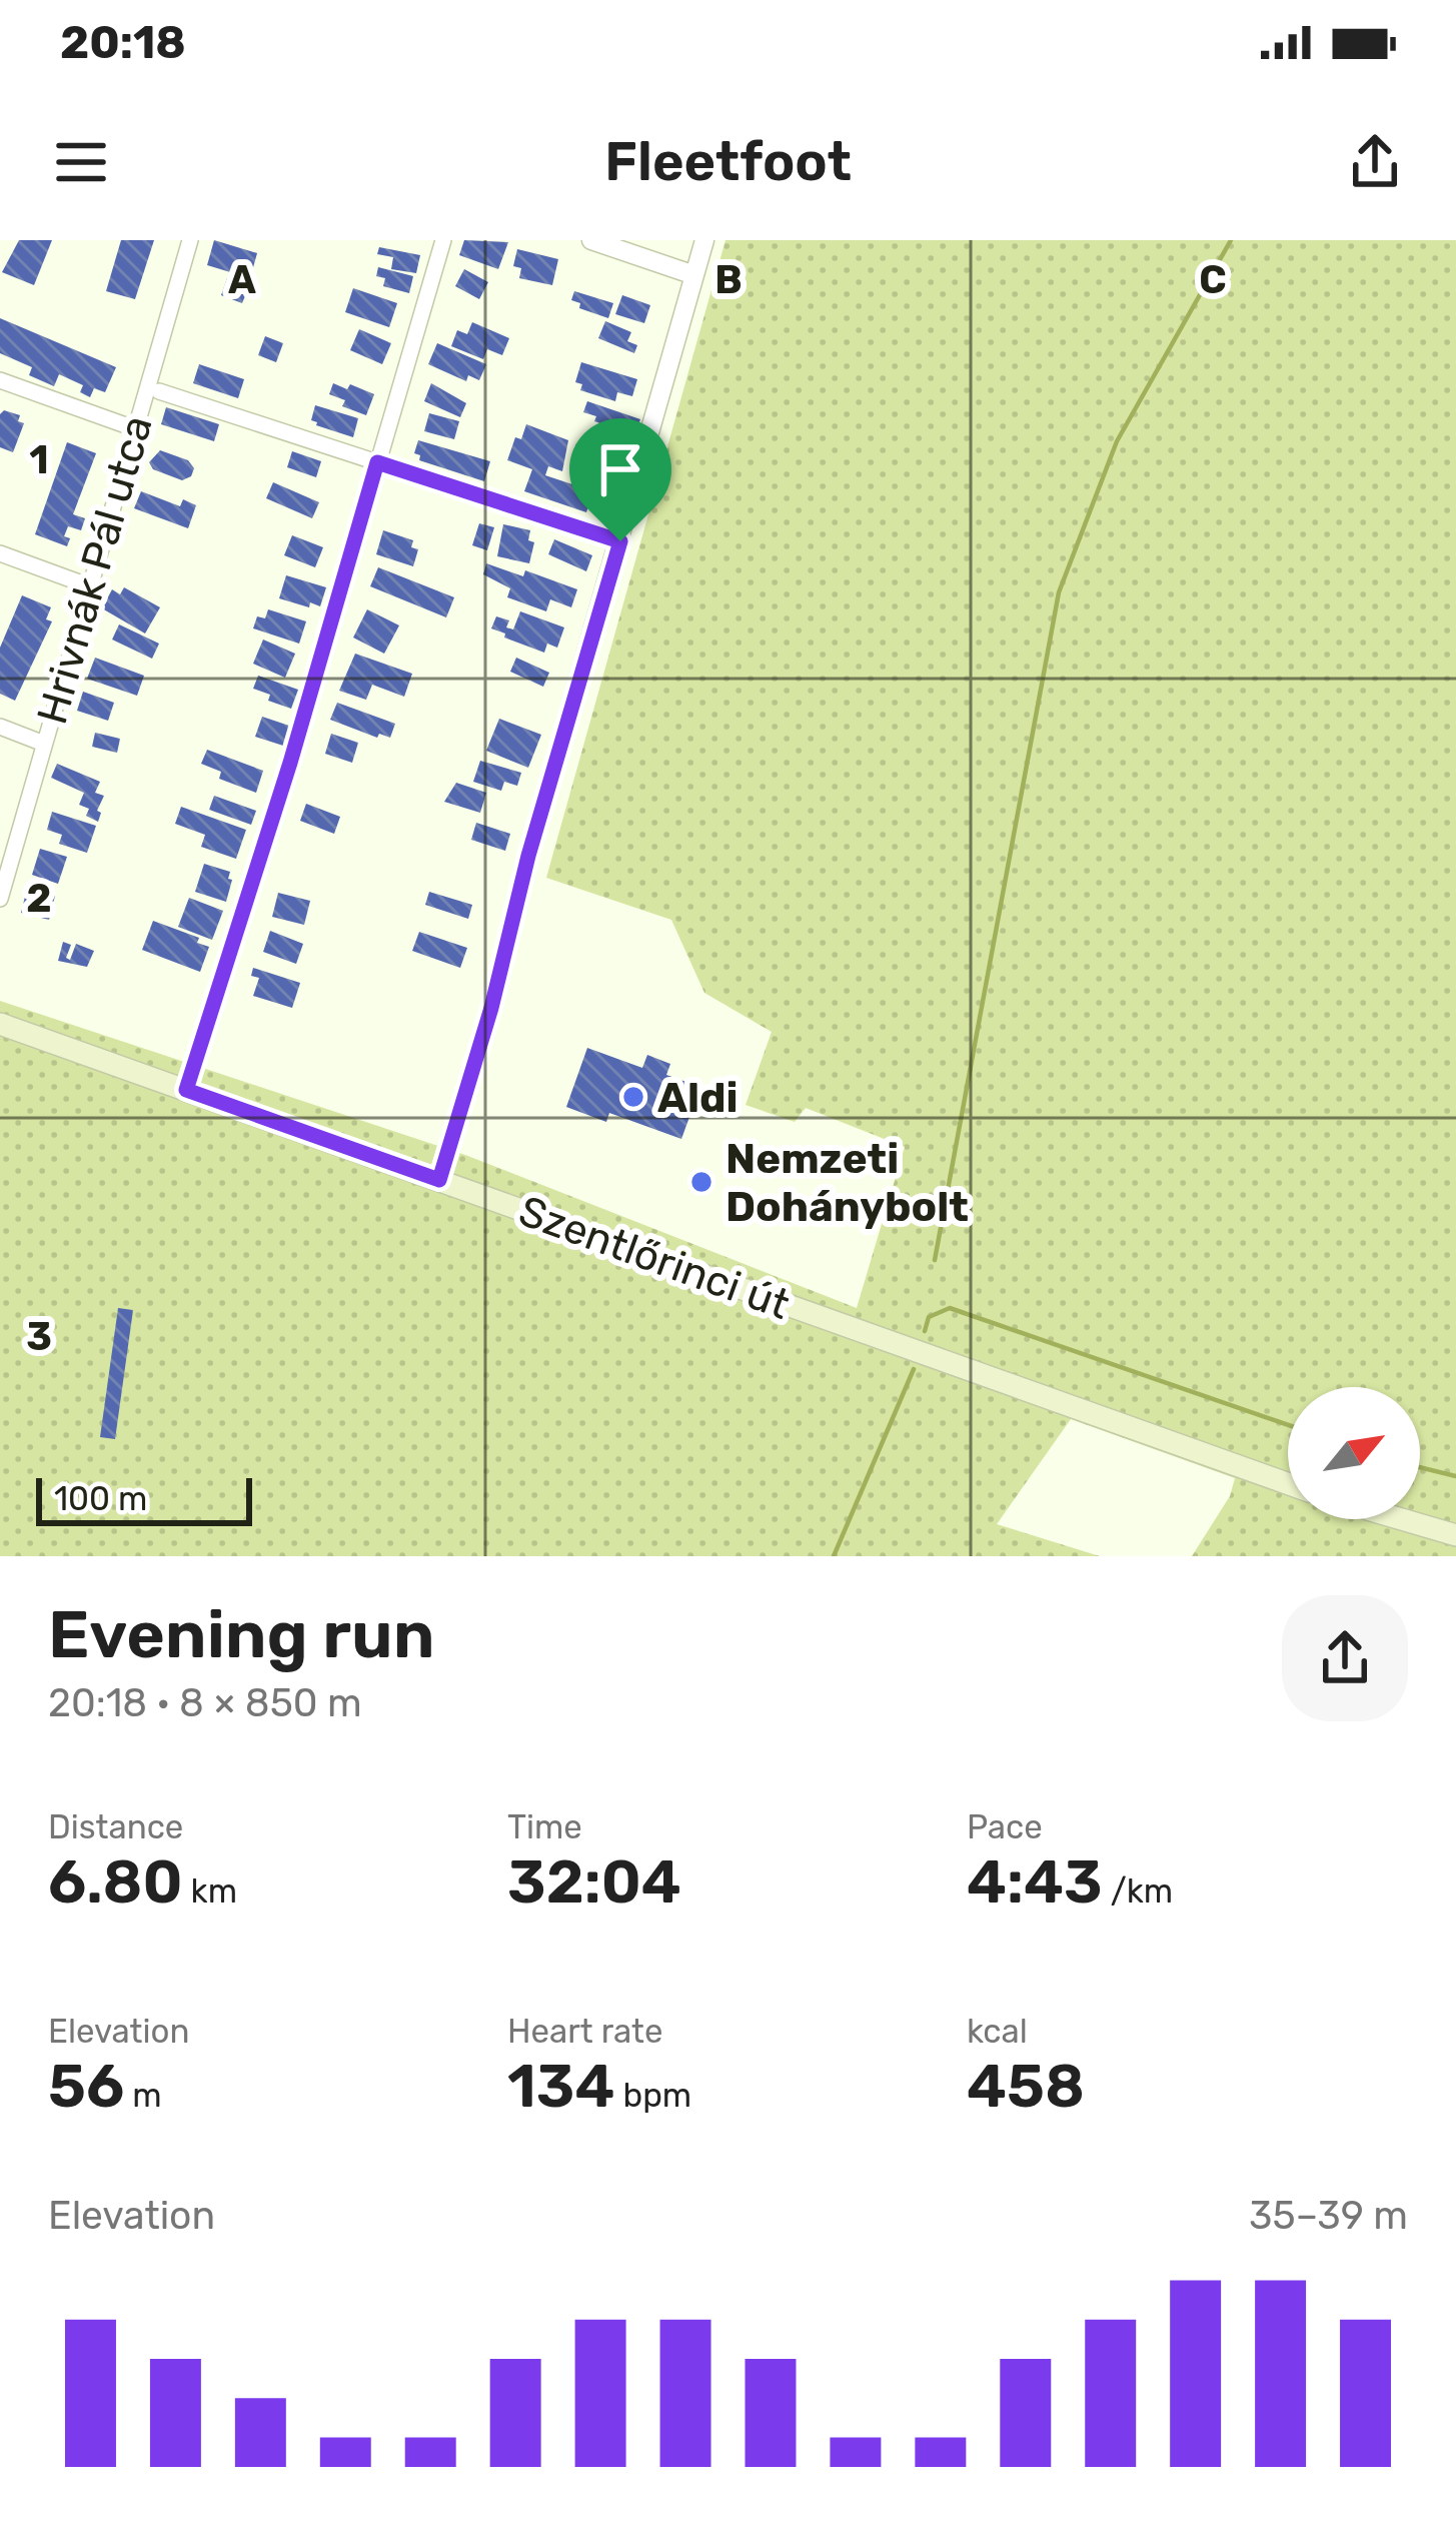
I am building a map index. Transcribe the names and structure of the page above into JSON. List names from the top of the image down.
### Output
{
  "streets": {
    "main road": ["Szentlőrinci út"],
    "street": ["Hrivnák Pál utca"]
  },
  "places": ["Aldi", "Nemzeti Dohánybolt"],
  "scale_bar": "100 m",
  "north": "top right",
  "page": {
    "status": "20:18",
    "header": "Fleetfoot",
    "scale": "100 m",
    "heading": ["Evening run", "20:18 · 8 × 850 m"],
    "stats": [
      ["Distance", "6.80 km"],
      ["Time", "32:04"],
      ["Pace", "4:43 /km"],
      ["Elevation", "56 m"],
      ["Heart rate", "134 bpm"],
      ["kcal", "458"]
    ],
    "chart": ["Elevation", "35–39 m"]
  },
  "grid": {
    "columns": ["A", "B", "C"],
    "rows": ["1", "2", "3"]
  }
}
